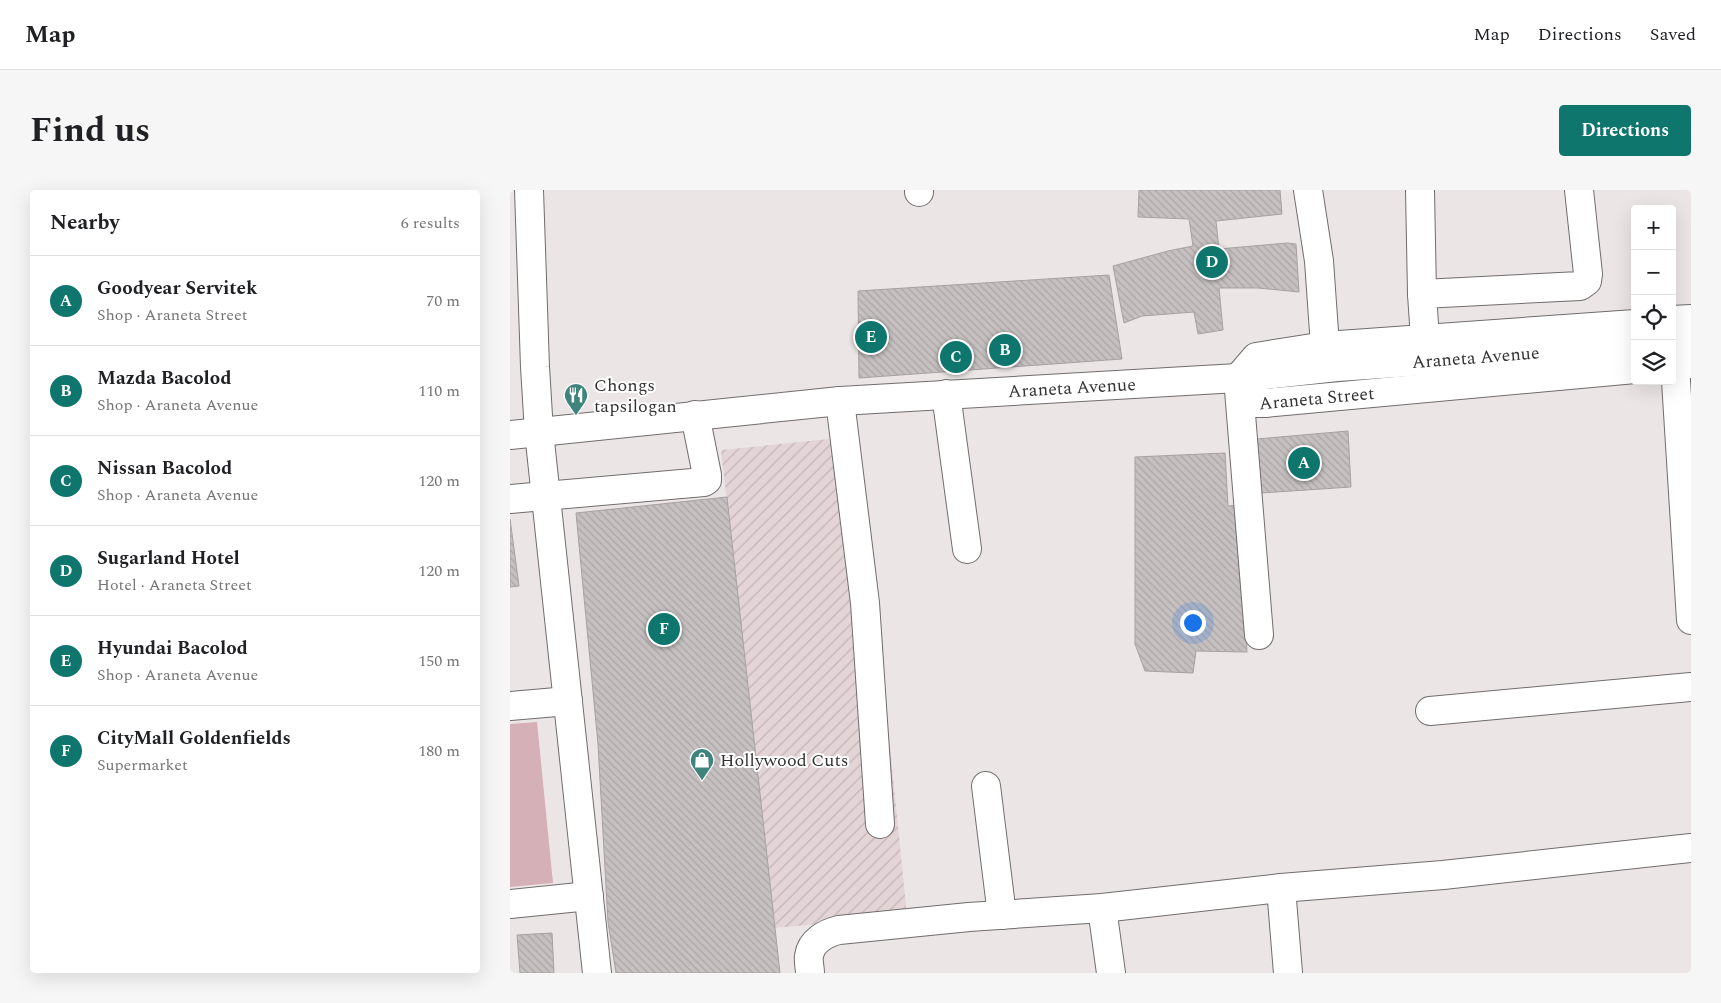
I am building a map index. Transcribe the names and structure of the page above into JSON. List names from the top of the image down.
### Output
{
  "streets": {
    "main road": ["Araneta Avenue", "Araneta Street"]
  },
  "crossings": [
    ["Araneta Avenue", "Araneta Street"]
  ],
  "places": {
    "restaurant": ["Chongs tapsilogan"],
    "shop": ["Hollywood Cuts"]
  },
  "page": {
    "header": "Map",
    "nav": ["Map", "Directions", "Saved"],
    "title": "Find us",
    "buttons": "Directions",
    "heading": ["Nearby", "6 results"],
    "map_buttons": ["+", "−"],
    "pins": [
      "D",
      "E",
      "B",
      "C",
      "A",
      "F"
    ],
    "list": [
      {
        "mark": "A",
        "name": "Goodyear Servitek",
        "note": "Shop · Araneta Street",
        "value": "70 m"
      },
      {
        "mark": "B",
        "name": "Mazda Bacolod",
        "note": "Shop · Araneta Avenue",
        "value": "110 m"
      },
      {
        "mark": "C",
        "name": "Nissan Bacolod",
        "note": "Shop · Araneta Avenue",
        "value": "120 m"
      },
      {
        "mark": "D",
        "name": "Sugarland Hotel",
        "note": "Hotel · Araneta Street",
        "value": "120 m"
      },
      {
        "mark": "E",
        "name": "Hyundai Bacolod",
        "note": "Shop · Araneta Avenue",
        "value": "150 m"
      },
      {
        "mark": "F",
        "name": "CityMall Goldenfields",
        "note": "Supermarket",
        "value": "180 m"
      }
    ]
  }
}
